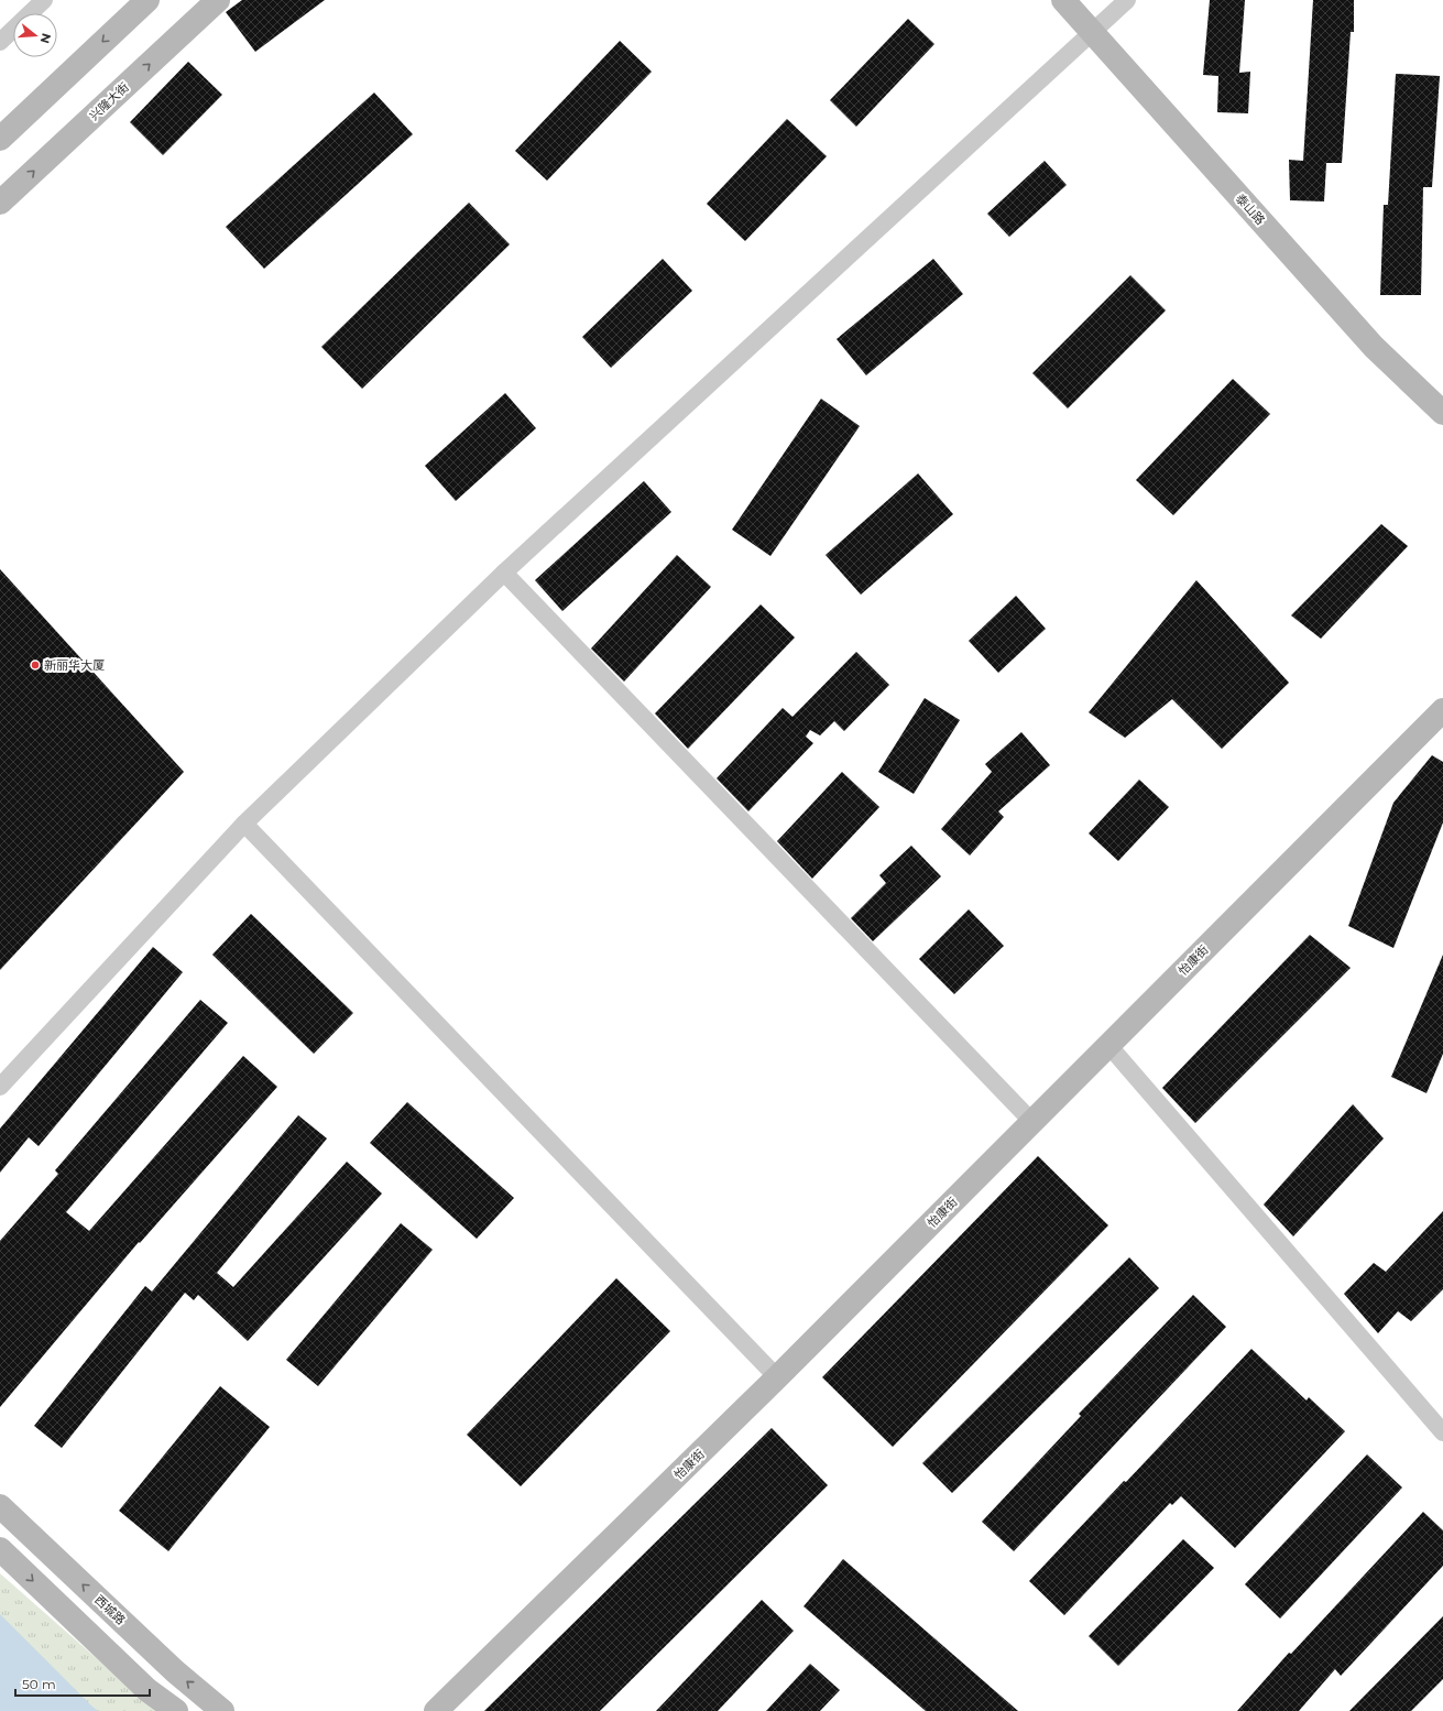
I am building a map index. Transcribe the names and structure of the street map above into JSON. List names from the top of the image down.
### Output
{
  "streets": {
    "main road": [
      "兴隆大街",
      "泰山路",
      "怡康街",
      "西城路"
    ]
  },
  "places": ["新丽华大厦"],
  "scale_bar": "50 m",
  "north": "right"
}
